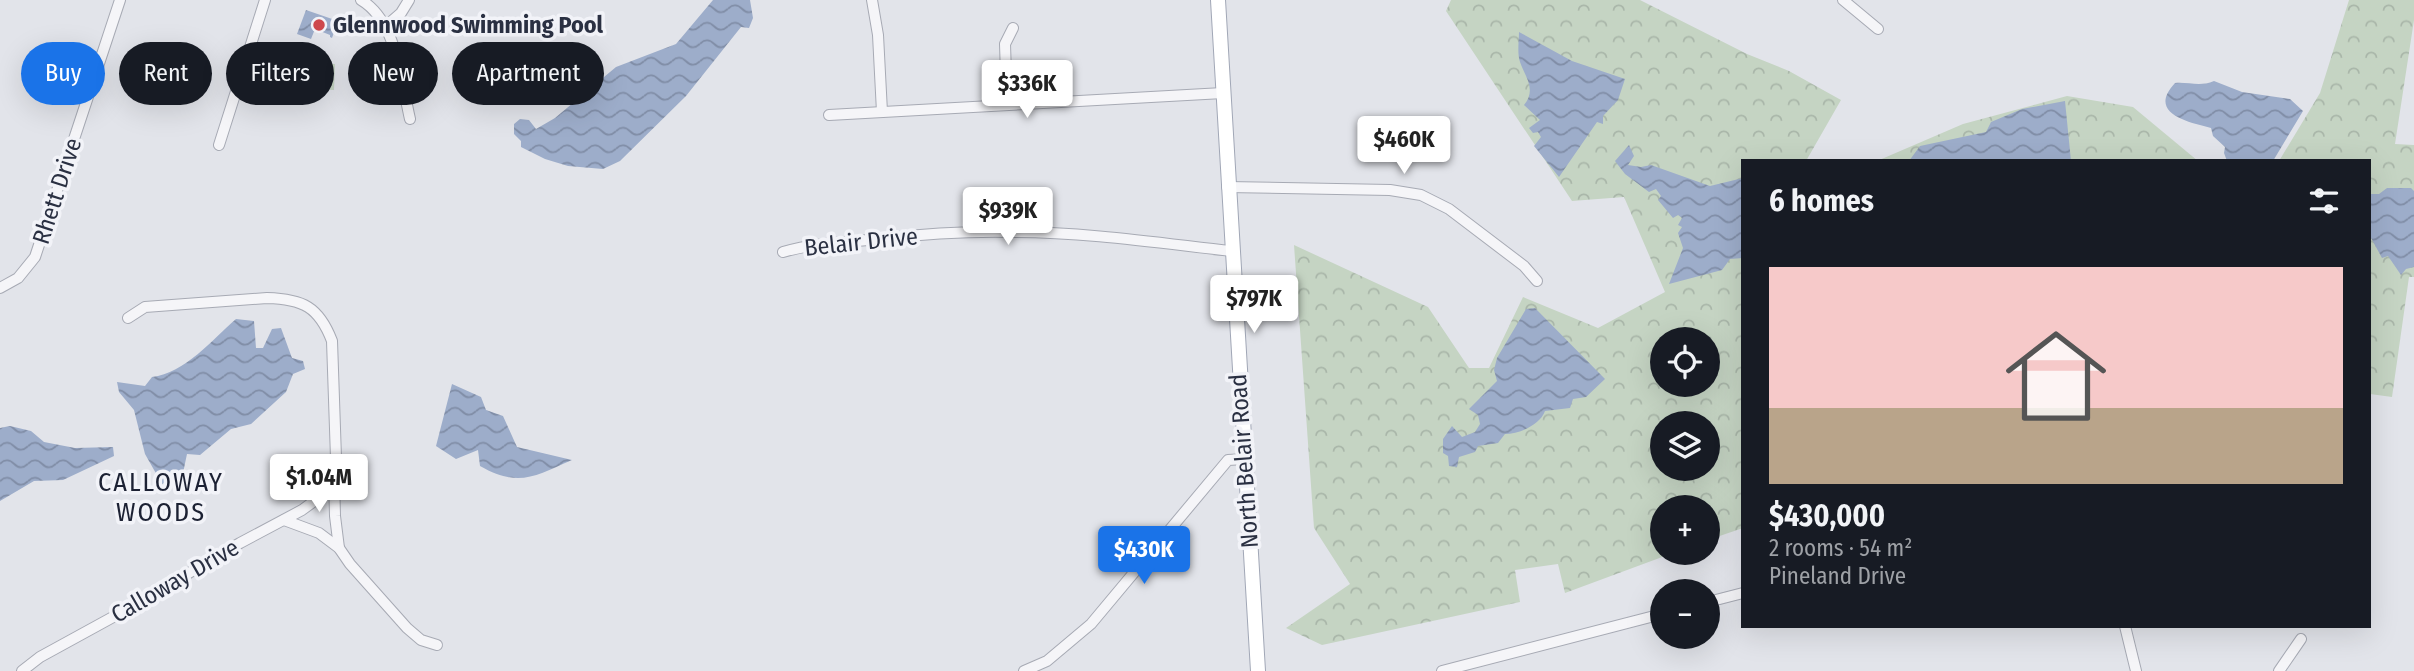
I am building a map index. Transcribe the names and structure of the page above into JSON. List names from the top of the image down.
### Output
{
  "streets": {
    "main road": ["North Belair Road"],
    "street": ["Rhett Drive", "Belair Drive", "Calloway Drive"]
  },
  "crossings": [
    ["Belair Drive", "North Belair Road"]
  ],
  "districts": ["CALLOWAY WOODS"],
  "places": ["Glennwood Swimming Pool"],
  "page": {
    "chip": [
      "Buy",
      "Rent",
      "Filters",
      "New",
      "Apartment"
    ],
    "price": [
      "$336K",
      "$460K",
      "$939K",
      "$797K",
      "$1.04M",
      "$430K"
    ],
    "heading": "6 homes",
    "list": [
      {
        "name": "$430,000",
        "note": "2 rooms · 54 m² · Pineland Drive"
      }
    ],
    "map_buttons": ["+", "−"]
  }
}
